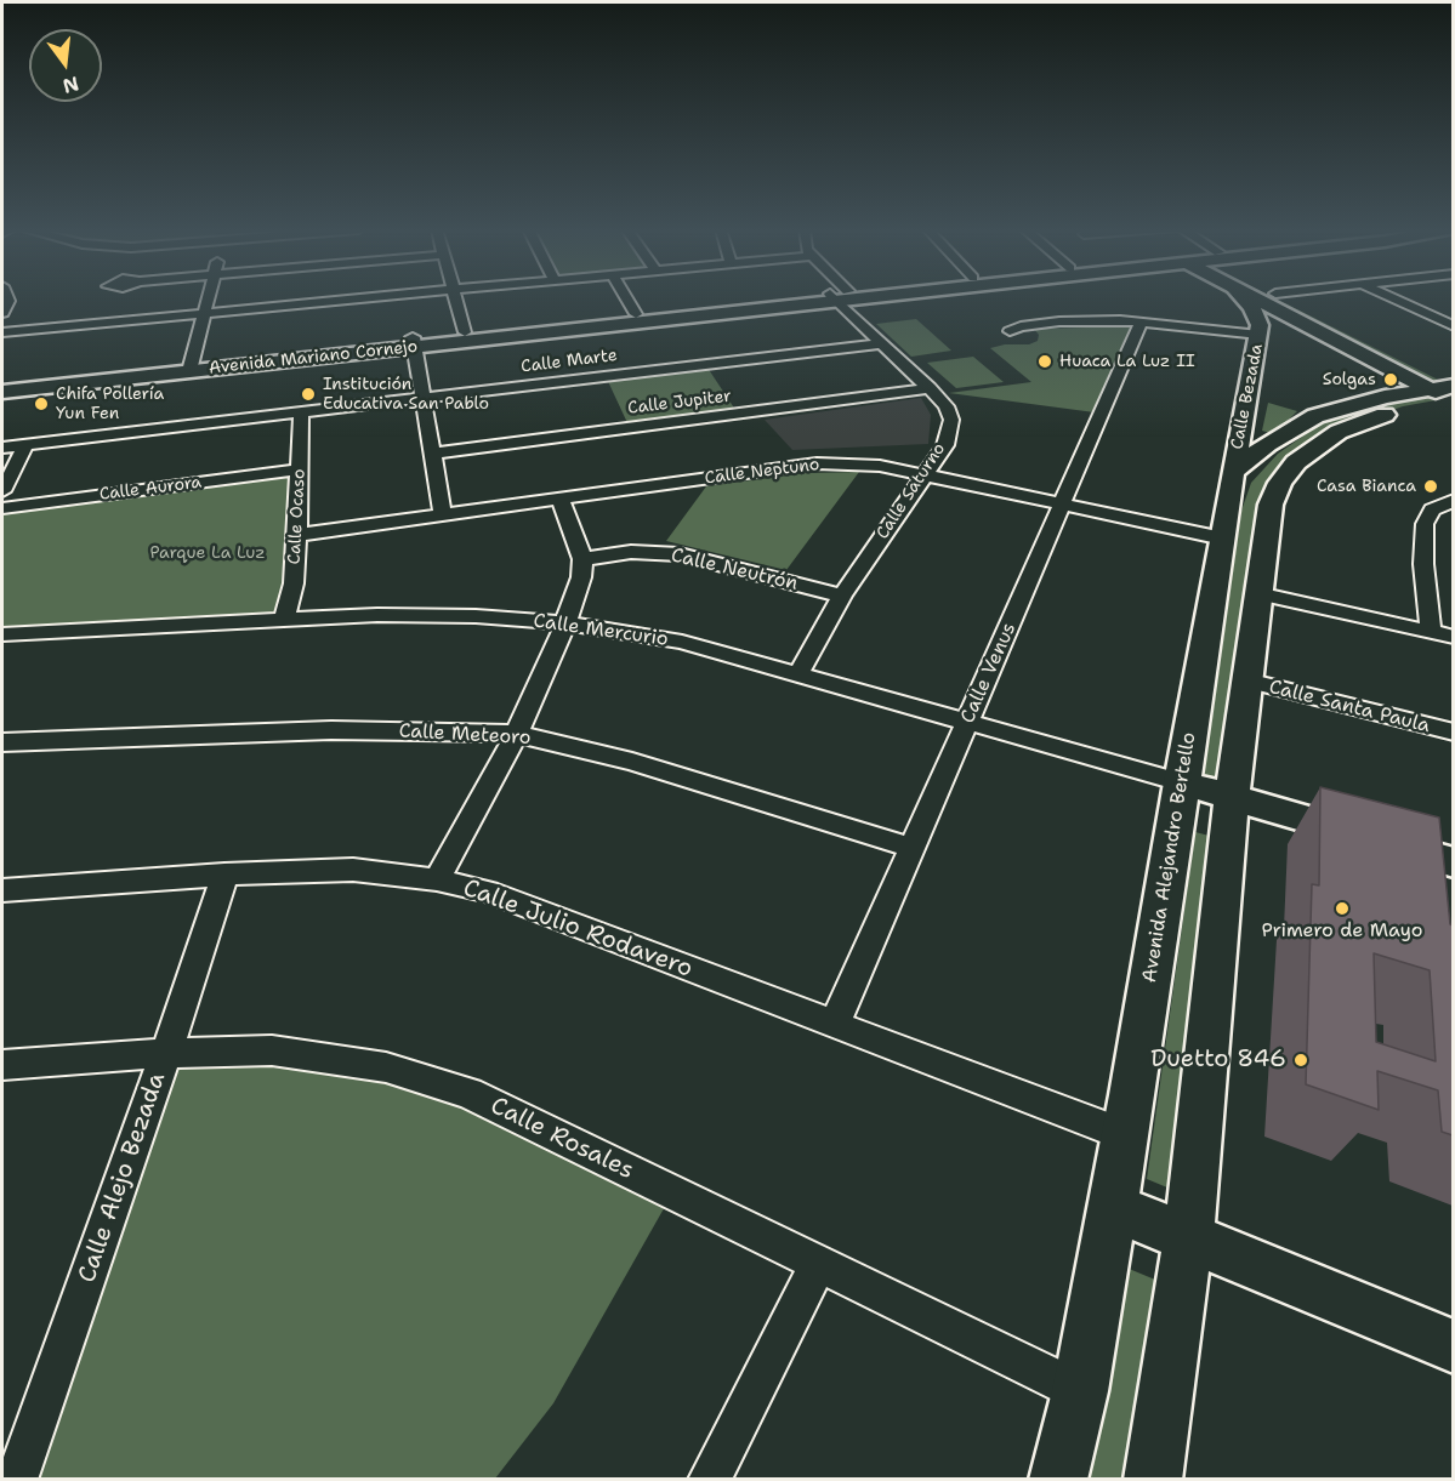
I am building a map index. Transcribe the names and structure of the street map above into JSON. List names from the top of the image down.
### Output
{
  "streets": {
    "main road": ["Avenida Mariano Cornejo", "Calle Bezada", "Avenida Alejandro Bertello"],
    "street": [
      "Calle Marte",
      "Calle Jupiter",
      "Calle Neptuno",
      "Calle Aurora",
      "Calle Saturno",
      "Calle Ocaso",
      "Calle Neutrón",
      "Calle Mercurio",
      "Calle Venus",
      "Calle Santa Paula",
      "Calle Meteoro",
      "Calle Julio Rodavero",
      "Calle Rosales",
      "Calle Alejo Bezada"
    ]
  },
  "crossings": [
    ["Calle Marte", "Calle Saturno"],
    ["Calle Marte", "Calle Ocaso"],
    ["Calle Bezada", "Avenida Alejandro Bertello"],
    ["Calle Jupiter", "Calle Saturno"],
    ["Calle Neptuno", "Calle Saturno"],
    ["Calle Neptuno", "Calle Ocaso"],
    ["Calle Neptuno", "Calle Venus"],
    ["Calle Neptuno", "Avenida Alejandro Bertello"],
    ["Calle Aurora", "Calle Ocaso"],
    ["Calle Saturno", "Calle Neutrón"],
    ["Calle Saturno", "Calle Mercurio"],
    ["Calle Ocaso", "Calle Mercurio"],
    ["Calle Mercurio", "Calle Venus"],
    ["Calle Mercurio", "Avenida Alejandro Bertello"],
    ["Calle Venus", "Calle Meteoro"],
    ["Calle Venus", "Calle Julio Rodavero"],
    ["Avenida Alejandro Bertello", "Calle Julio Rodavero"],
    ["Avenida Alejandro Bertello", "Calle Rosales"],
    ["Calle Julio Rodavero", "Calle Alejo Bezada"],
    ["Calle Rosales", "Calle Alejo Bezada"]
  ],
  "parks": ["Parque La Luz"],
  "places": [
    "Huaca La Luz II",
    "Solgas",
    "Institución Educativa San Pablo",
    "Chifa Pollería Yun Fen",
    "Casa Bianca",
    "Primero de Mayo",
    "Duetto 846"
  ],
  "north": "bottom"
}
